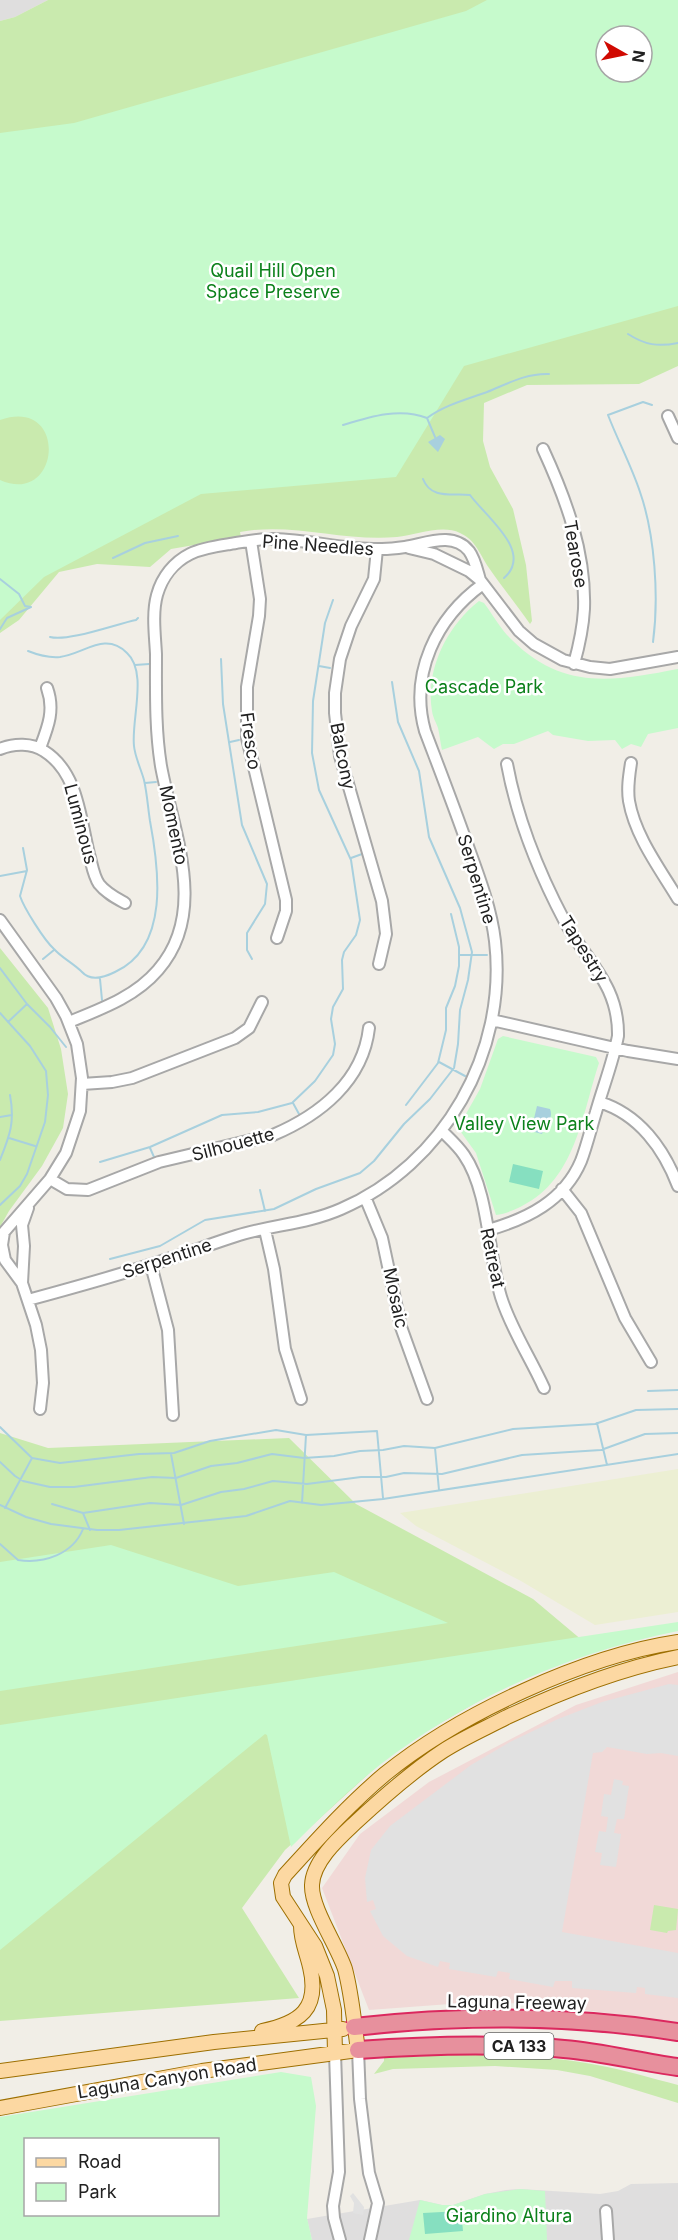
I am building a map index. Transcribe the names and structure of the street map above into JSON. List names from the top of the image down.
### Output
{
  "streets": {
    "highway": ["Laguna Freeway", "CA 133"],
    "main road": ["Laguna Canyon Road"],
    "street": [
      "Pine Needles",
      "Tearose",
      "Fresco",
      "Balcony",
      "Luminous",
      "Momento",
      "Serpentine",
      "Tapestry",
      "Silhouette",
      "Retreat",
      "Mosaic"
    ]
  },
  "crossings": [
    ["Pine Needles", "Tearose"],
    ["Pine Needles", "Fresco"],
    ["Pine Needles", "Balcony"],
    ["Pine Needles", "Momento"],
    ["Pine Needles", "Serpentine"],
    ["Serpentine", "Retreat"],
    ["Serpentine", "Mosaic"],
    ["Tapestry", "Retreat"],
    ["Laguna Freeway", "Laguna Canyon Road"],
    ["CA 133", "Laguna Canyon Road"]
  ],
  "parks": [
    "Quail Hill Open Space Preserve",
    "Cascade Park",
    "Valley View Park",
    "Giardino Altura"
  ],
  "legend": ["Road", "Park"],
  "north": "right"
}
